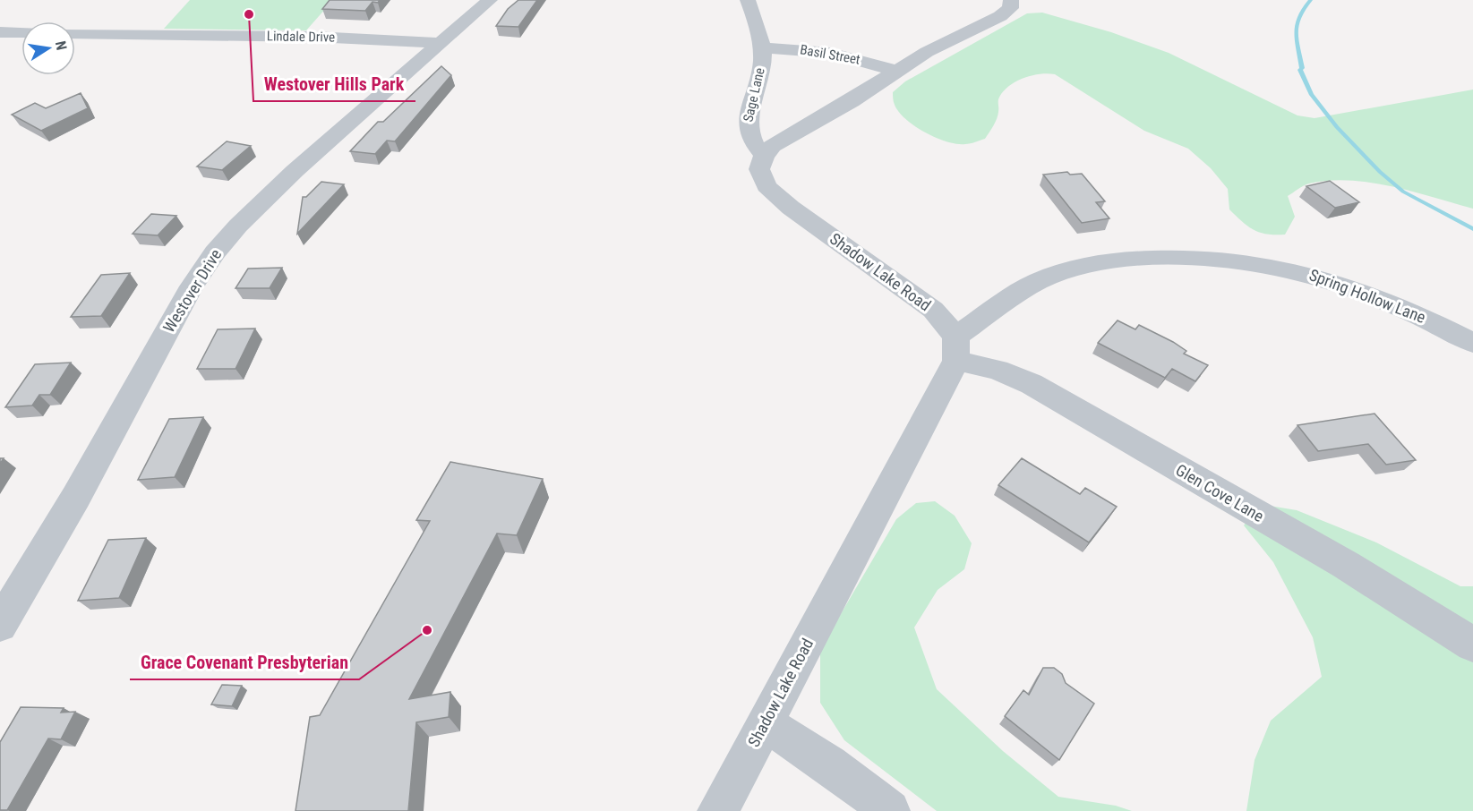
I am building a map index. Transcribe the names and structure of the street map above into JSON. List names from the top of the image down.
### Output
{
  "streets": {
    "street": [
      "Lindale Drive",
      "Basil Street",
      "Sage Lane",
      "Shadow Lake Road",
      "Westover Drive",
      "Spring Hollow Lane",
      "Glen Cove Lane"
    ]
  },
  "crossings": [
    ["Lindale Drive", "Westover Drive"],
    ["Basil Street", "Sage Lane"],
    ["Sage Lane", "Shadow Lake Road"],
    ["Shadow Lake Road", "Spring Hollow Lane"],
    ["Shadow Lake Road", "Glen Cove Lane"],
    ["Spring Hollow Lane", "Glen Cove Lane"]
  ],
  "places": ["Westover Hills Park", "Grace Covenant Presbyterian"],
  "north": "right"
}
